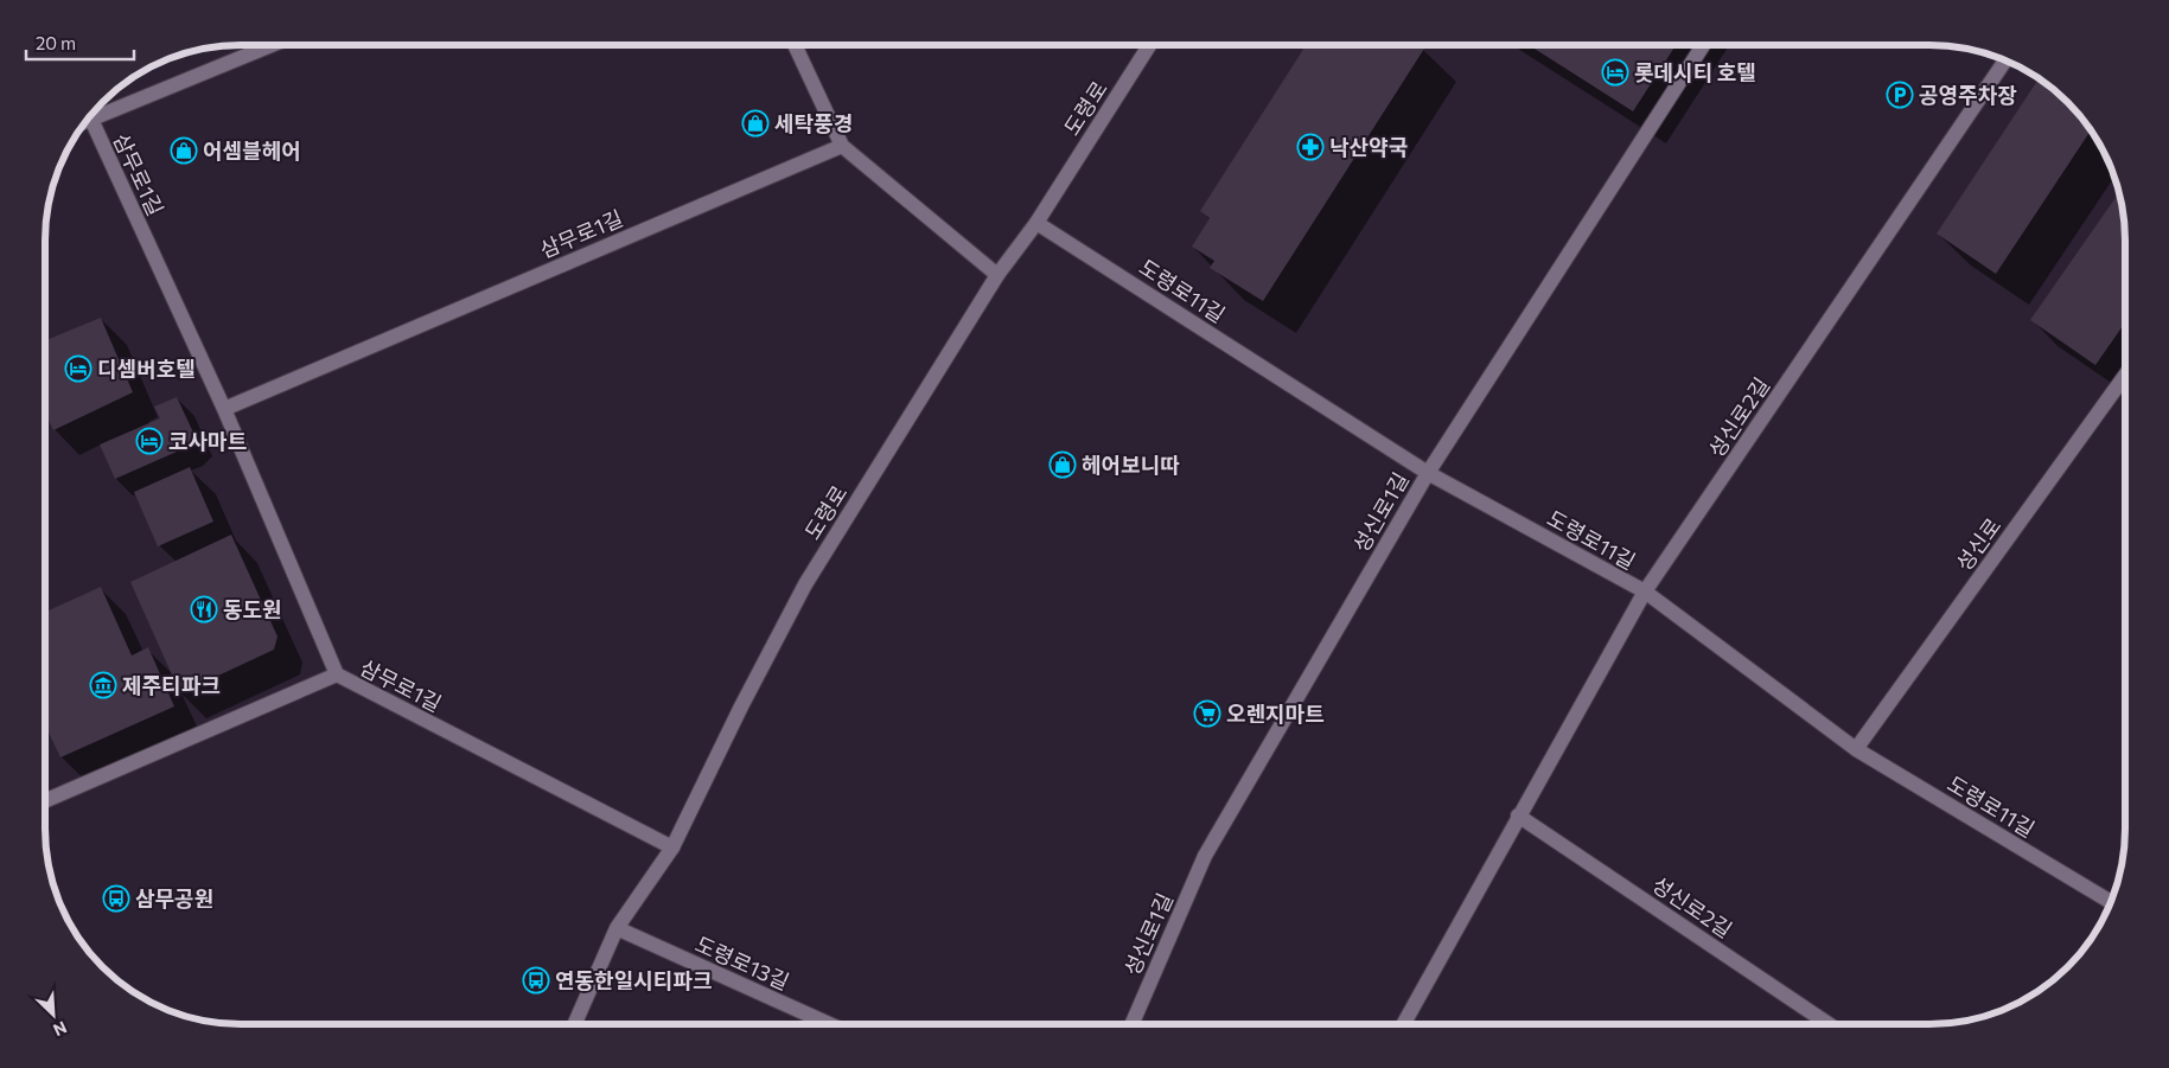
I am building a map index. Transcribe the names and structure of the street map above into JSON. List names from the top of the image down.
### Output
{
  "streets": {
    "street": [
      "도령로",
      "삼무로1길",
      "도령로11길",
      "성신로2길",
      "성신로1길",
      "성신로",
      "도령로13길"
    ]
  },
  "crossings": [
    ["도령로", "삼무로1길"],
    ["도령로", "도령로11길"],
    ["도령로", "도령로13길"],
    ["도령로11길", "성신로2길"],
    ["도령로11길", "성신로1길"],
    ["도령로11길", "성신로"]
  ],
  "places": {
    "hotel": ["롯데시티 호텔", "디셈버호텔", "코사마트"],
    "parking": ["공영주차장"],
    "shop": ["세탁풍경", "어셈블헤어", "헤어보니따"],
    "pharmacy": ["낙산약국"],
    "restaurant": ["동도원"],
    "museum": ["제주티파크"],
    "supermarket": ["오렌지마트"],
    "bus stop": ["삼무공원", "연동한일시티파크"]
  },
  "scale_bar": "20 m",
  "north": "bottom right"
}
